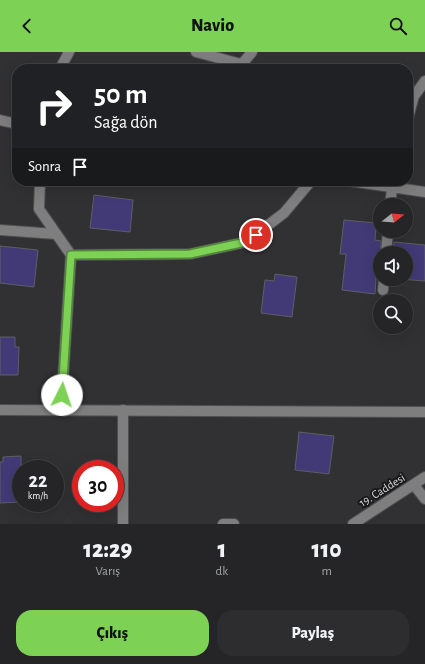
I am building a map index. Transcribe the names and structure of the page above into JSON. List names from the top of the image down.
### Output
{
  "streets": {
    "street": ["19. Caddesi"]
  },
  "north": "right",
  "page": {
    "header": "Navio",
    "turn": ["50 m", "Sağa dön"],
    "then": "Sonra",
    "speed": "22 km/h",
    "limit": "30",
    "eta": [
      "12:29",
      "Varış",
      "1",
      "dk",
      "110",
      "m"
    ],
    "buttons": ["Çıkış", "Paylaş"]
  }
}
